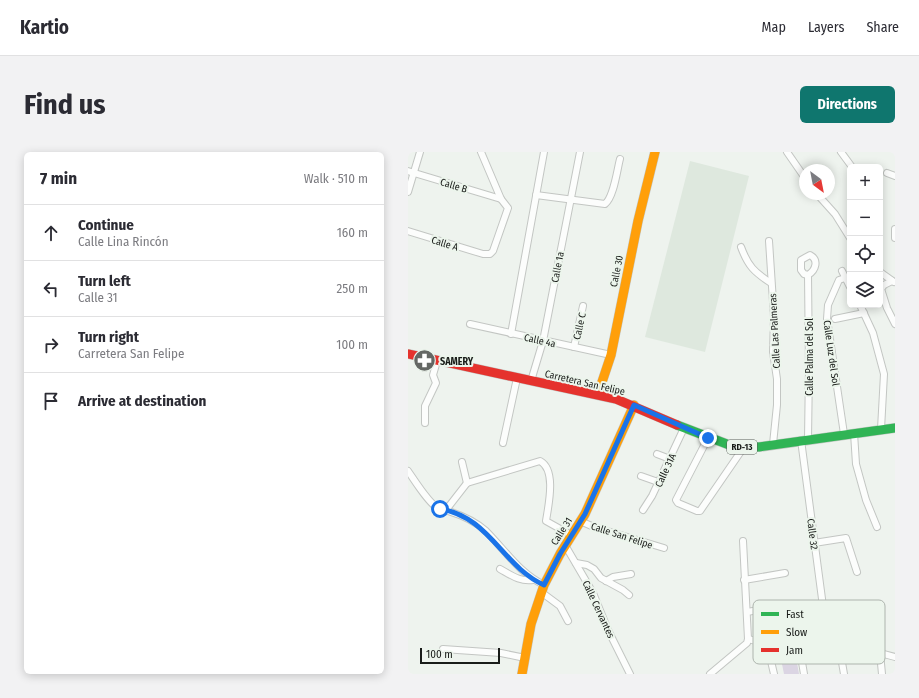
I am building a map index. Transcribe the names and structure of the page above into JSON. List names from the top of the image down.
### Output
{
  "streets": {
    "street": [
      "Calle B",
      "Calle A",
      "Calle 1a",
      "Calle 30",
      "Calle C",
      "Calle Las Palmeras",
      "Calle 4a",
      "Calle Luz del Sol",
      "Calle Palma del Sol",
      "Carretera San Felipe",
      "RD-13",
      "Calle 31A",
      "Calle 31",
      "Calle 32",
      "Calle San Felipe",
      "Calle Cervantes"
    ]
  },
  "crossings": [
    ["Calle B", "Calle A"],
    ["Calle 1a", "Calle 4a"],
    ["Calle 1a", "Carretera San Felipe"],
    ["Calle 30", "Calle 4a"],
    ["Calle 30", "Carretera San Felipe"],
    ["Calle C", "Calle 4a"],
    ["Calle Las Palmeras", "Carretera San Felipe"],
    ["Calle Luz del Sol", "Carretera San Felipe"],
    ["Calle Palma del Sol", "Carretera San Felipe"],
    ["Calle Palma del Sol", "Calle 32"],
    ["Carretera San Felipe", "Calle 31A"],
    ["Carretera San Felipe", "Calle 31"],
    ["Carretera San Felipe", "Calle 32"],
    ["Calle 31", "Calle San Felipe"],
    ["Calle 31", "Calle Cervantes"]
  ],
  "places": {
    "pharmacy": ["SAMERY"]
  },
  "legend": ["Fast", "Slow", "Jam"],
  "scale_bar": "100 m",
  "north": "bottom right",
  "page": {
    "header": "Kartio",
    "nav": ["Map", "Layers", "Share"],
    "buttons": "Directions",
    "title": "Find us",
    "heading": ["7 min", "Walk · 510 m"],
    "map_buttons": ["+", "−"],
    "list": [
      ["Continue", "Calle Lina Rincón", "160 m"],
      ["Turn left", "Calle 31", "250 m"],
      ["Turn right", "Carretera San Felipe", "100 m"],
      "Arrive at destination"
    ],
    "scale": "100 m"
  }
}
